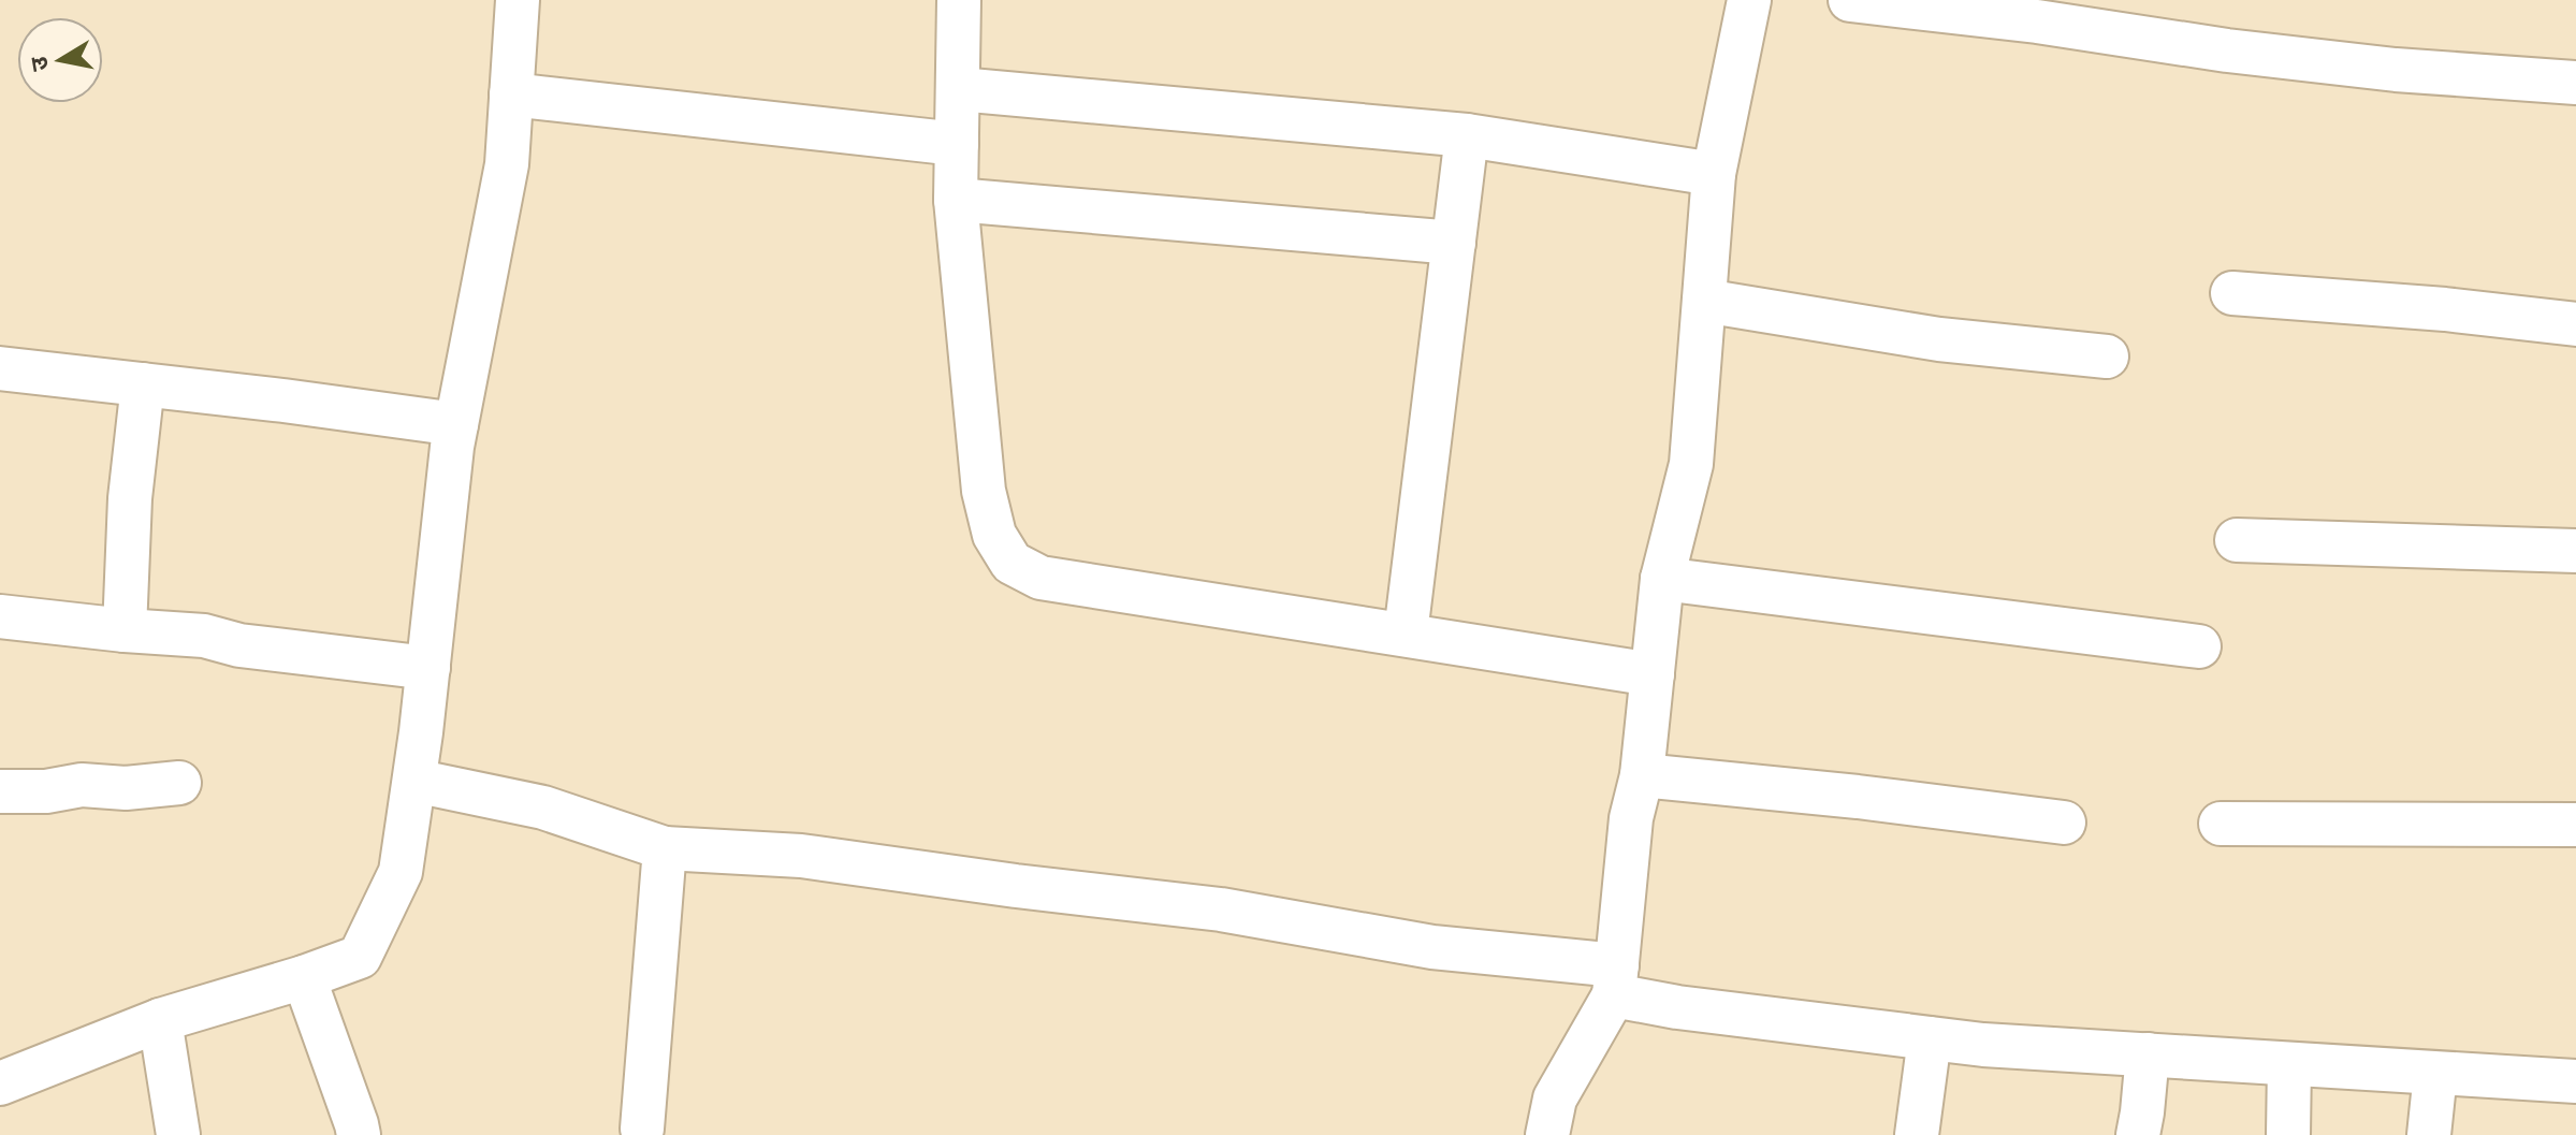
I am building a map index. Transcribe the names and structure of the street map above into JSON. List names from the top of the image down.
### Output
{
  "north": "left"
}
